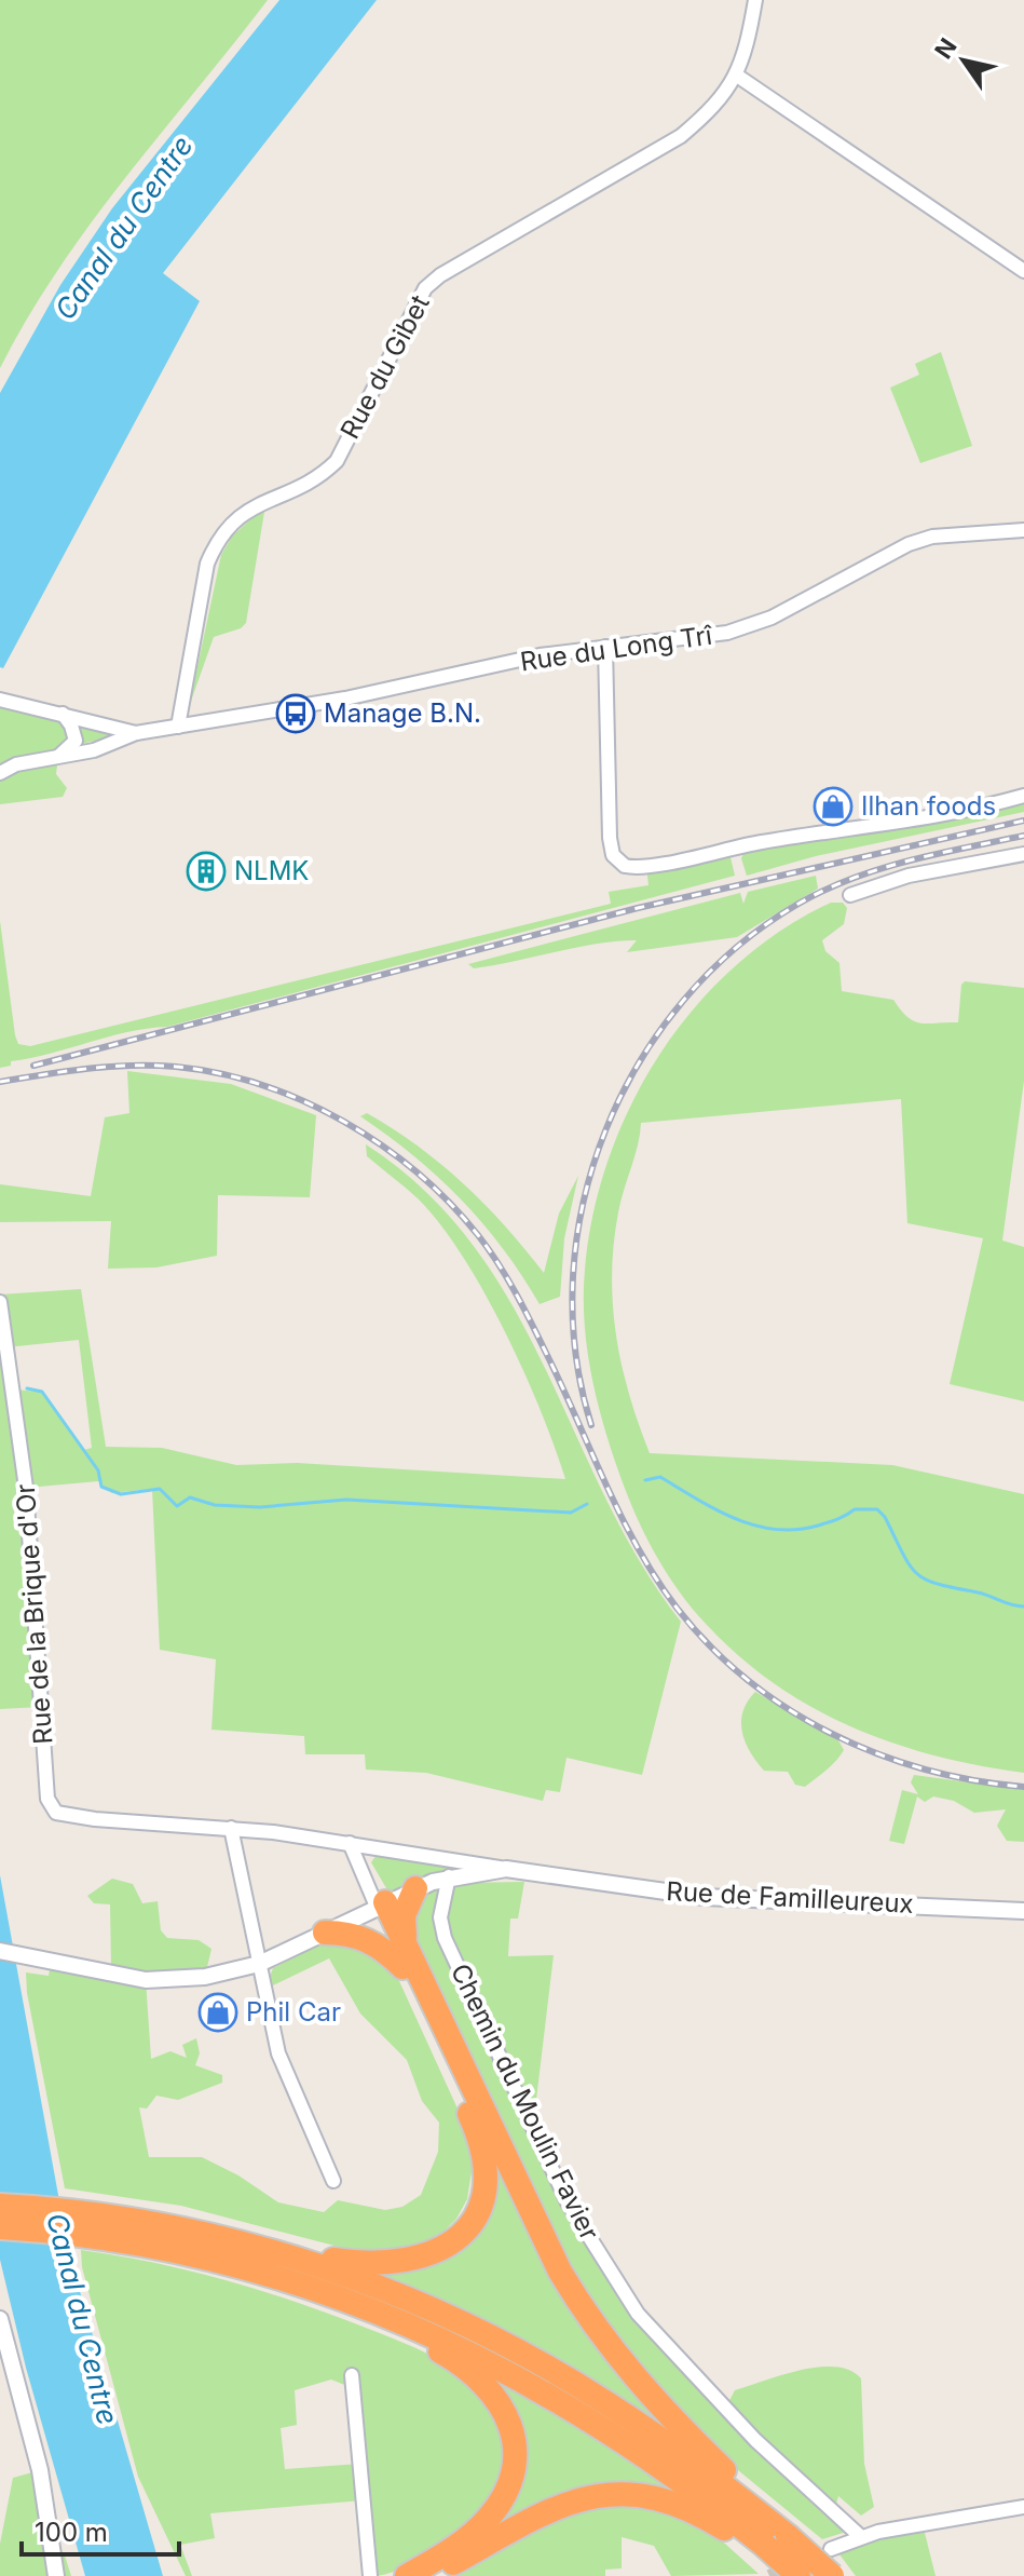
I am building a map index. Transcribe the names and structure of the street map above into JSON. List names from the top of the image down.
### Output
{
  "streets": {
    "street": [
      "Rue du Gibet",
      "Rue du Long Trî",
      "Rue de la Brique d'Or",
      "Rue de Familleureux",
      "Chemin du Moulin Favier"
    ]
  },
  "crossings": [
    ["Rue du Gibet", "Rue du Long Trî"],
    ["Rue de la Brique d'Or", "Rue de Familleureux"],
    ["Rue de Familleureux", "Chemin du Moulin Favier"]
  ],
  "water": ["Canal du Centre"],
  "places": {
    "bus stop": ["Manage B.N."],
    "shop": ["Ilhan foods", "Phil Car"],
    "building": ["NLMK"]
  },
  "scale_bar": "100 m",
  "north": "top left"
}
